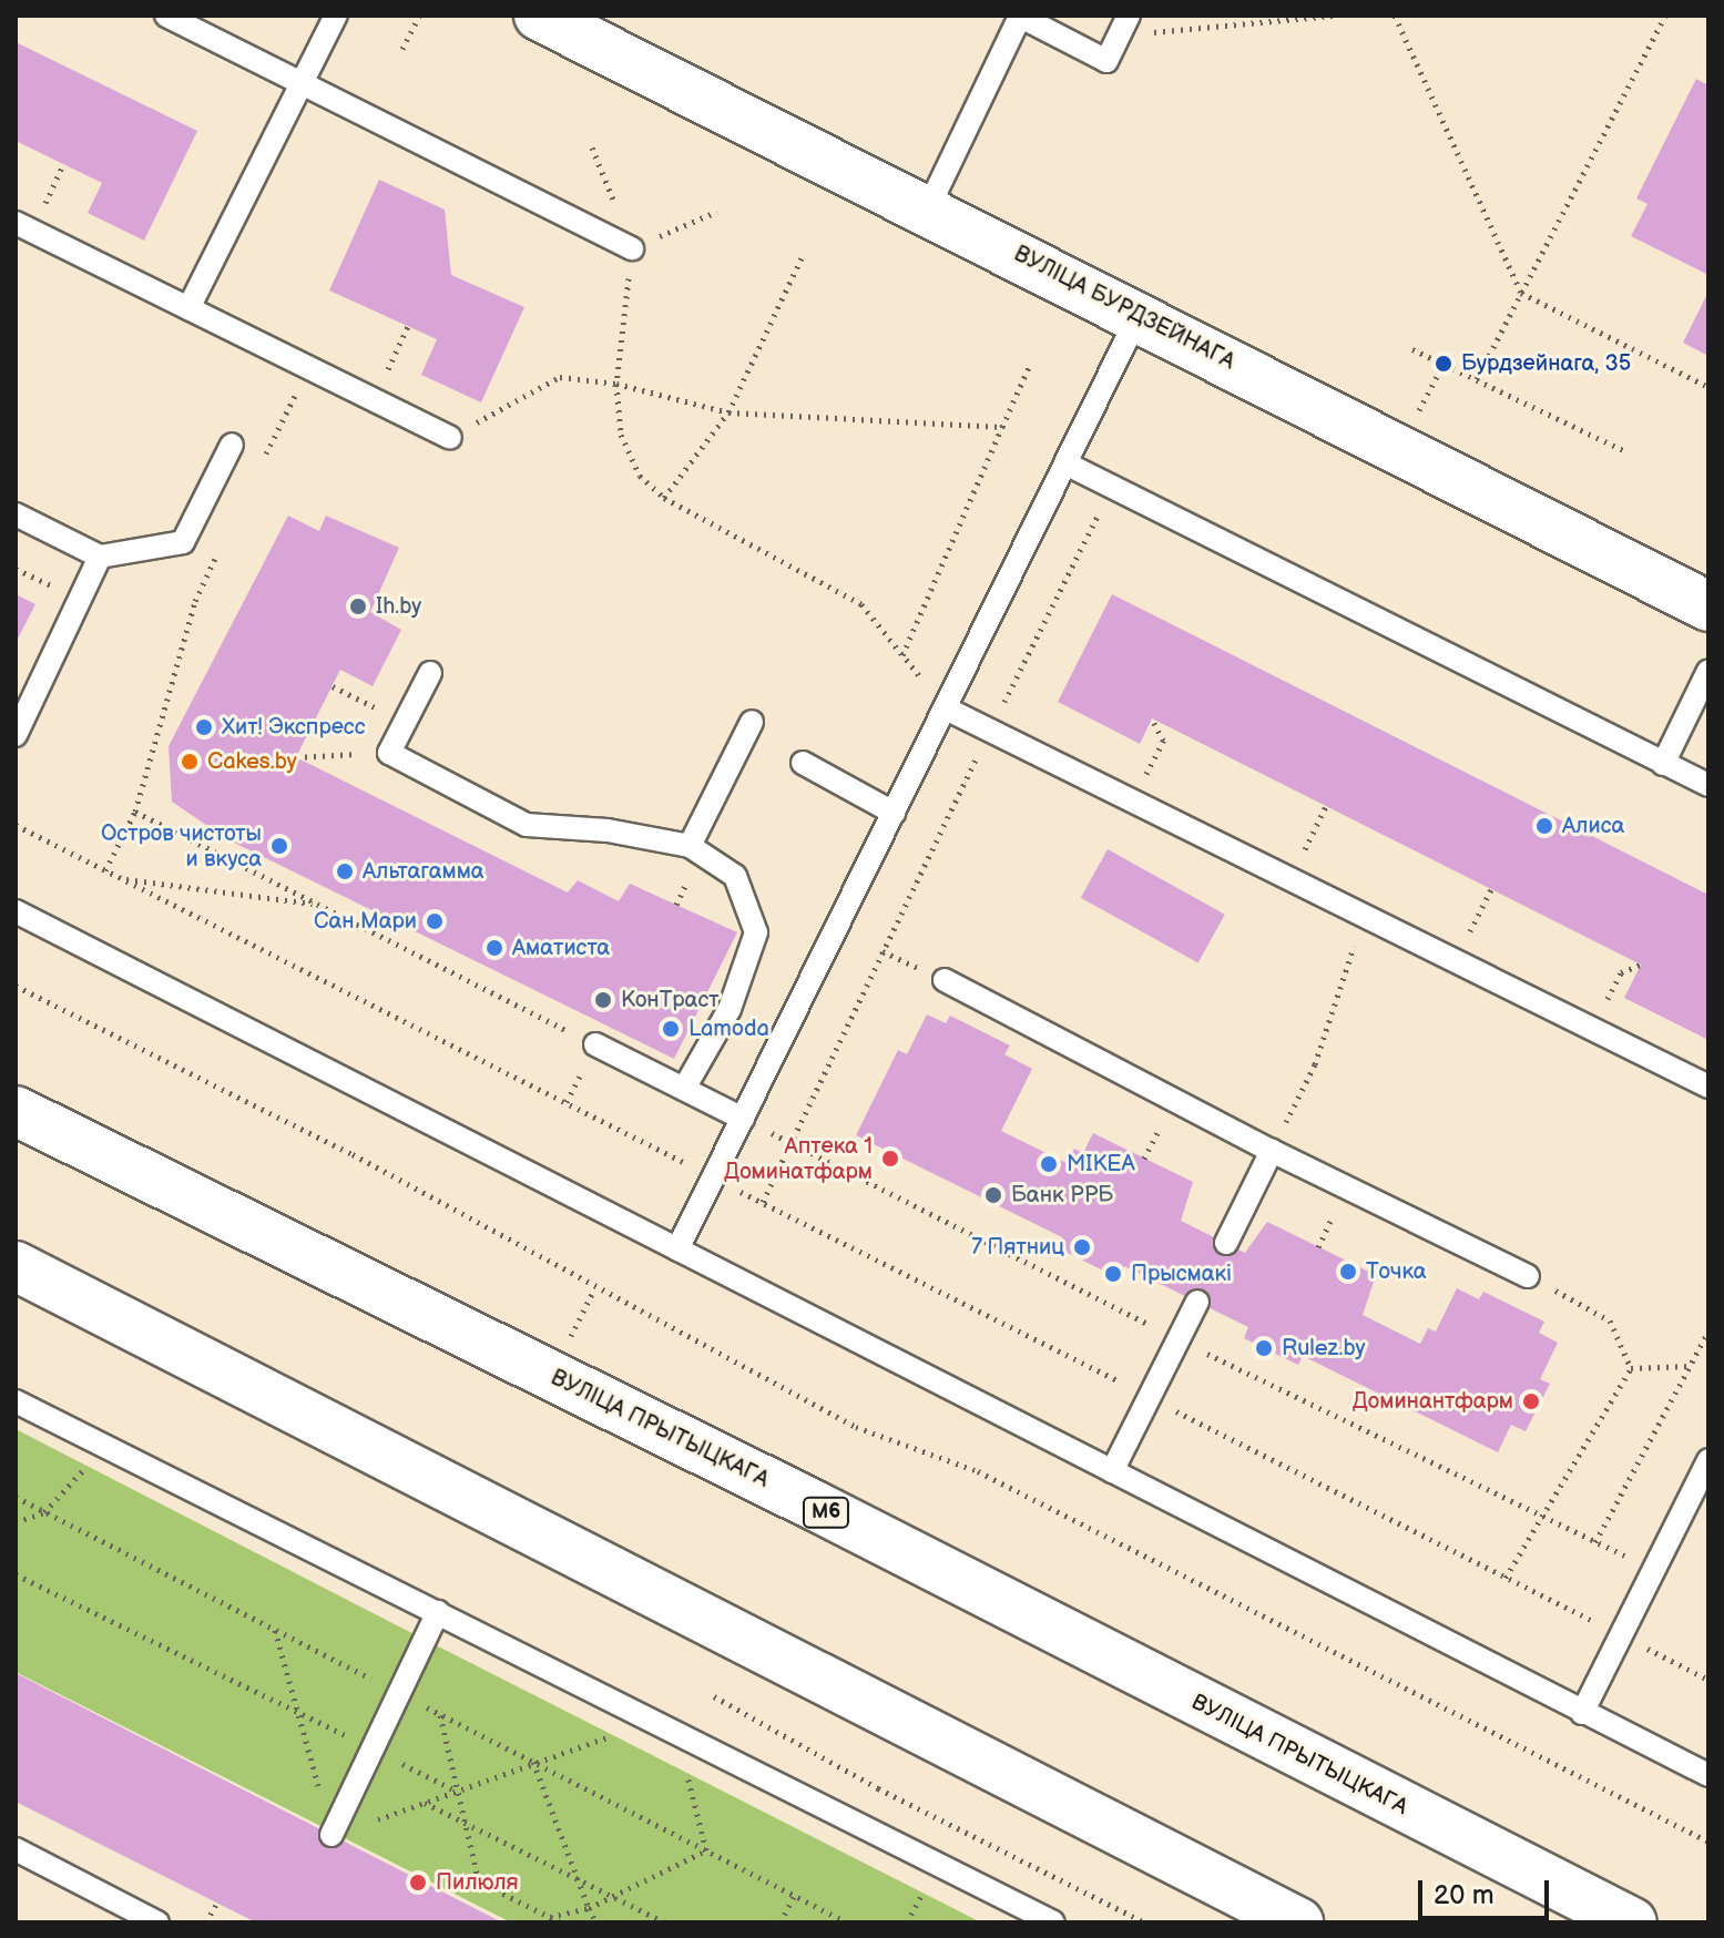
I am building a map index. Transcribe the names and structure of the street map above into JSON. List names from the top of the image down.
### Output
{
  "streets": {
    "main road": ["ВУЛІЦА БУРДЗЕЙНАГА", "ВУЛІЦА ПРЫТЫЦКАГА", "М6"]
  },
  "places": [
    "Бурдзейнага, 35",
    "Ih.by",
    "Хит! Экспресс",
    "Cakes.by",
    "Алиса",
    "Остров чистоты и вкуса",
    "Альтагамма",
    "Сан Мари",
    "Аматиста",
    "КонТраст",
    "Lamoda",
    "Аптека 1 Доминатфарм",
    "MIKEA",
    "Банк РРБ",
    "7 Пятниц",
    "Точка",
    "Прысмакі",
    "Rulez.by",
    "Доминантфарм",
    "Пилюля"
  ],
  "scale_bar": "20 m"
}
